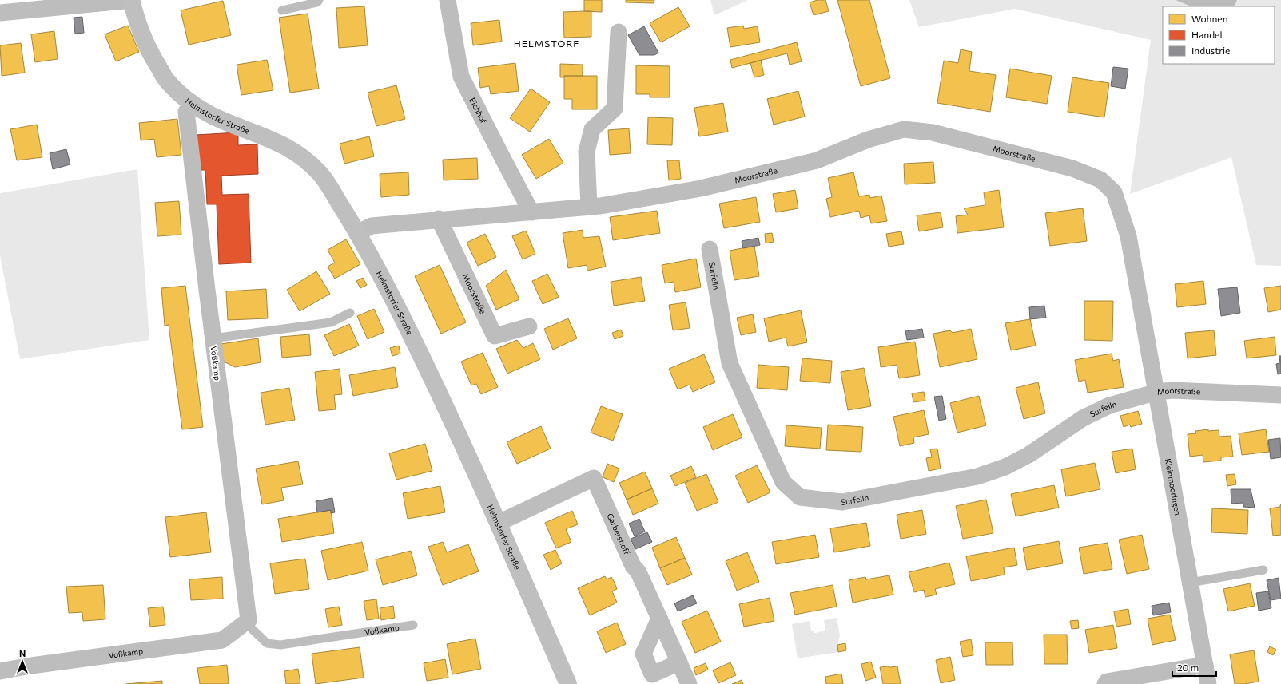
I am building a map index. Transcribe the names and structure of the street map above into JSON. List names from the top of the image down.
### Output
{
  "streets": {
    "main road": ["Helmstorfer Straße"],
    "street": [
      "Eichhof",
      "Moorstraße",
      "Surfelln",
      "Voßkamp",
      "Kleinmooringen",
      "Garbershoff"
    ]
  },
  "crossings": [
    ["Eichhof", "Moorstraße"],
    ["Helmstorfer Straße", "Moorstraße"],
    ["Helmstorfer Straße", "Voßkamp"],
    ["Helmstorfer Straße", "Garbershoff"],
    ["Moorstraße", "Surfelln"],
    ["Moorstraße", "Kleinmooringen"],
    ["Surfelln", "Kleinmooringen"]
  ],
  "districts": ["HELMSTORF"],
  "legend": ["Wohnen", "Handel", "Industrie"],
  "scale_bar": "20 m",
  "north": "top"
}
